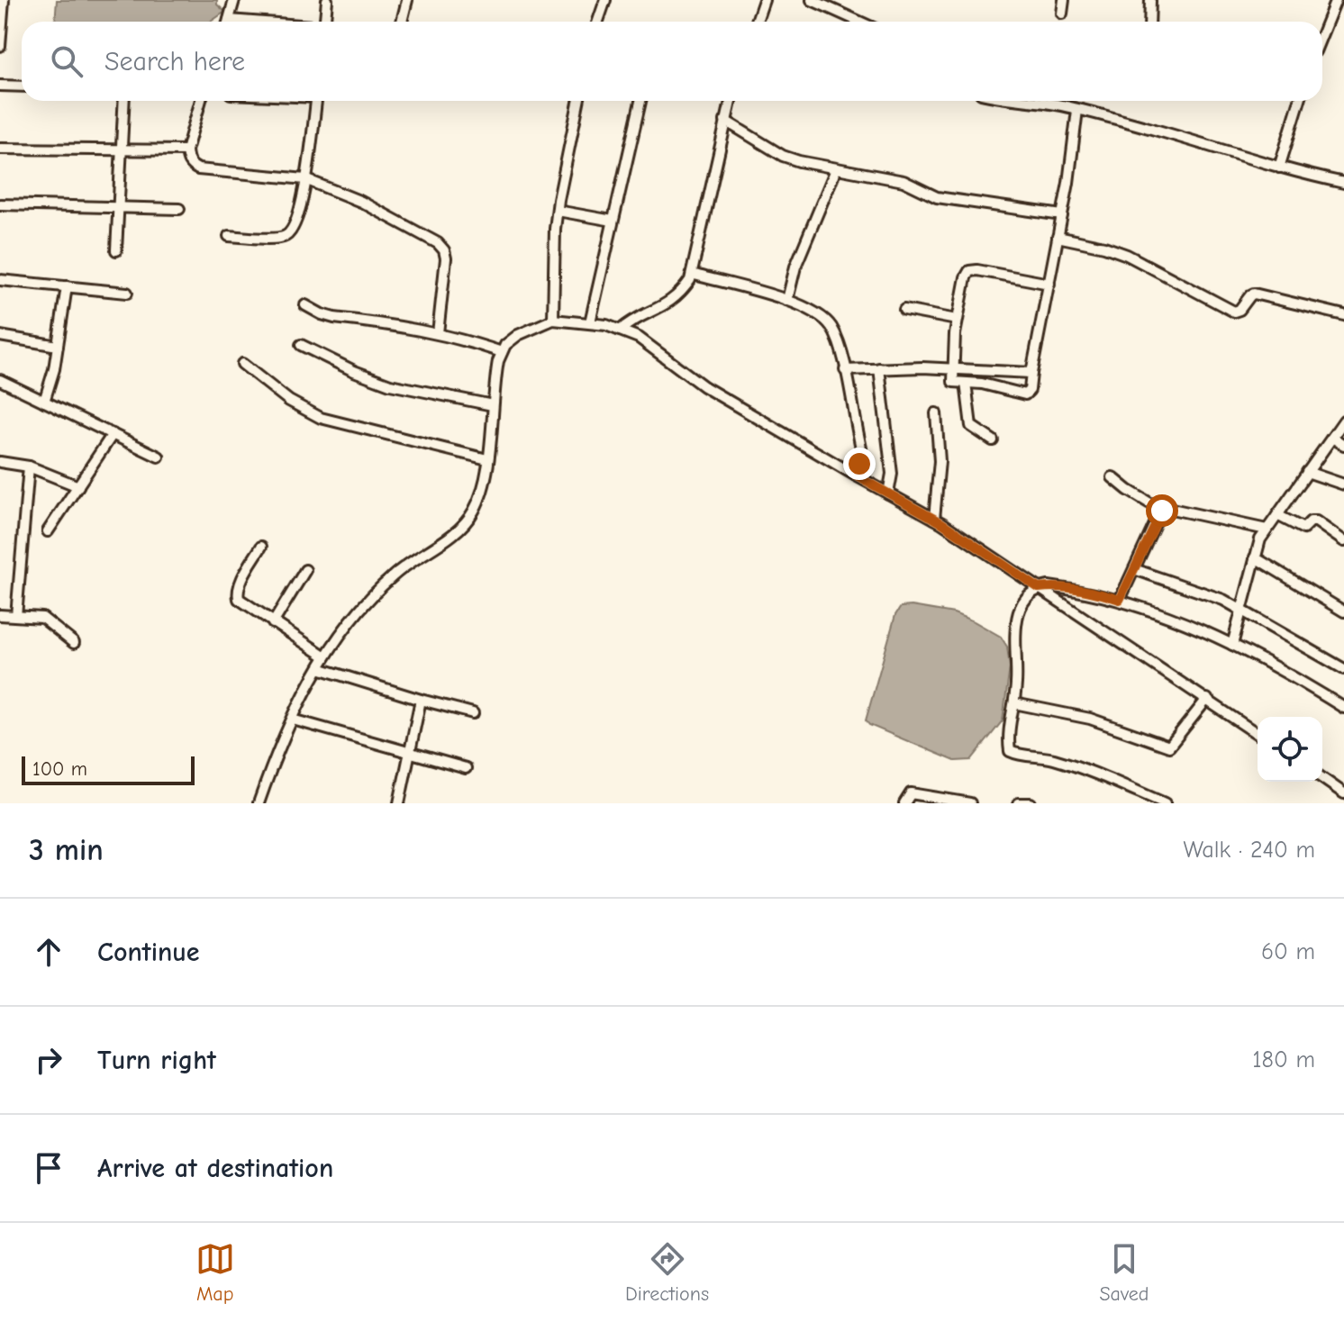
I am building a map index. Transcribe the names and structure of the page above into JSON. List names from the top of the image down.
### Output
{
  "scale_bar": "100 m",
  "page": {
    "search": "Search here",
    "scale": "100 m",
    "heading": ["3 min", "Walk · 240 m"],
    "list": [
      ["Continue", "60 m"],
      ["Turn right", "180 m"],
      "Arrive at destination"
    ],
    "nav": ["Map", "Directions", "Saved"]
  }
}
